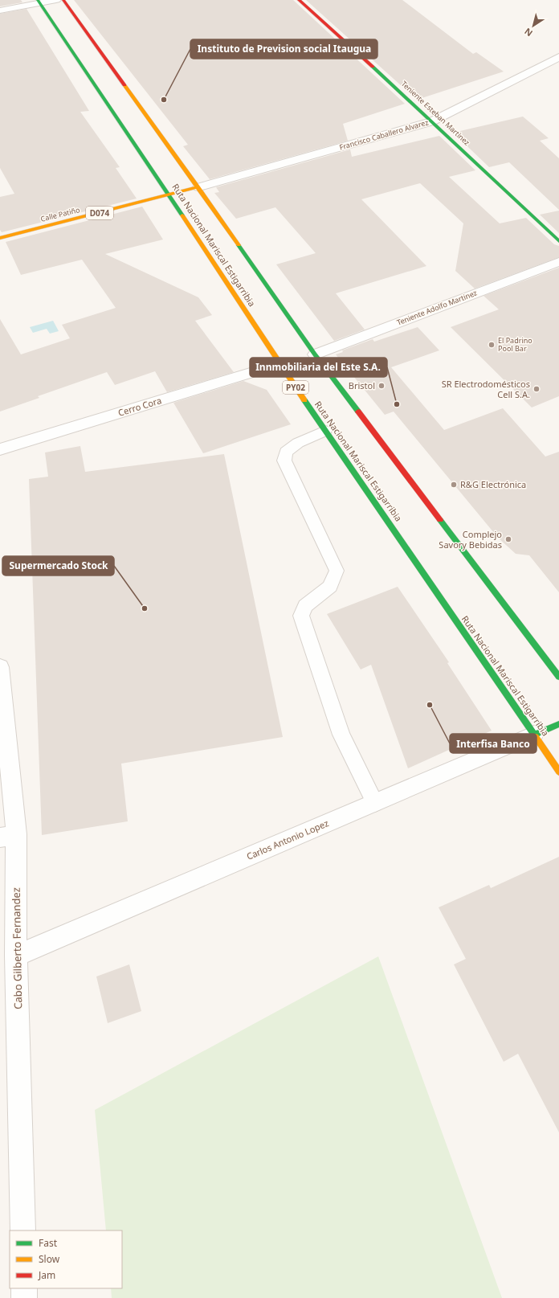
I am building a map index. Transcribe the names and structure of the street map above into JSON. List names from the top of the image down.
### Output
{
  "streets": {
    "main road": [
      "Teniente Esteban Martinez",
      "D074",
      "Calle Patiño",
      "Ruta Nacional Mariscal Estigarribia",
      "PY02",
      "Carlos Antonio Lopez"
    ],
    "street": [
      "Francisco Caballero Alvarez",
      "Teniente Adolfo Martinez",
      "Cerro Cora",
      "Cabo Gilberto Fernandez"
    ]
  },
  "crossings": [
    ["Teniente Esteban Martinez", "Francisco Caballero Alvarez"],
    ["Francisco Caballero Alvarez", "Calle Patiño"],
    ["Francisco Caballero Alvarez", "Ruta Nacional Mariscal Estigarribia"],
    ["Calle Patiño", "Ruta Nacional Mariscal Estigarribia"],
    ["Ruta Nacional Mariscal Estigarribia", "Teniente Adolfo Martinez"],
    ["Ruta Nacional Mariscal Estigarribia", "Cerro Cora"],
    ["Ruta Nacional Mariscal Estigarribia", "Carlos Antonio Lopez"],
    ["Carlos Antonio Lopez", "Cabo Gilberto Fernandez"]
  ],
  "places": [
    "Instituto de Prevision social Itaugua",
    "El Padrino Pool Bar",
    "Bristol",
    "SR Electrodomésticos Cell S.A.",
    "Innmobiliaria del Este S.A.",
    "R&G Electrónica",
    "Complejo Savory Bebidas",
    "Supermercado Stock",
    "Interfisa Banco"
  ],
  "legend": ["Fast", "Slow", "Jam"],
  "north": "bottom left"
}
